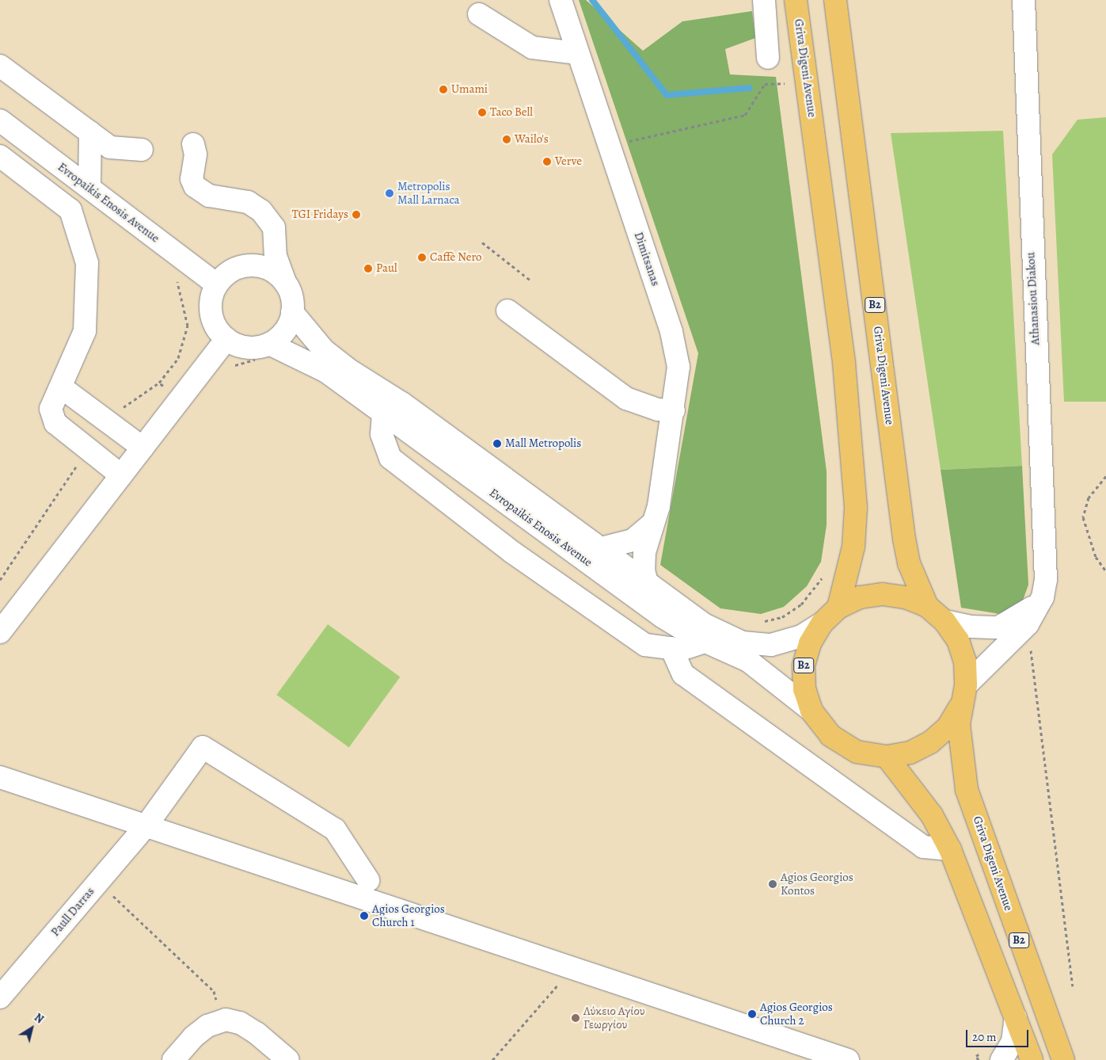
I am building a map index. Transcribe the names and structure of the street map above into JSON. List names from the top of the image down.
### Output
{
  "streets": {
    "highway": ["Griva Digeni Avenue", "B2"],
    "street": [
      "Evropaikis Enosis Avenue",
      "Dimitsanas",
      "Athanasiou Diakou",
      "Paull Darras"
    ]
  },
  "crossings": [
    ["Griva Digeni Avenue", "Evropaikis Enosis Avenue"],
    ["Griva Digeni Avenue", "Athanasiou Diakou"],
    ["Griva Digeni Avenue", "B2"],
    ["Evropaikis Enosis Avenue", "Dimitsanas"]
  ],
  "places": [
    "Umami",
    "Taco Bell",
    "Wailo's",
    "Verve",
    "Metropolis Mall Larnaca",
    "TGI Fridays",
    "Caffè Nero",
    "Paul",
    "Mall Metropolis",
    "Agios Georgios Kontos",
    "Agios Georgios Church 1",
    "Agios Georgios Church 2",
    "Λύκειο Αγίου Γεωργίου"
  ],
  "scale_bar": "20 m",
  "north": "top right"
}
